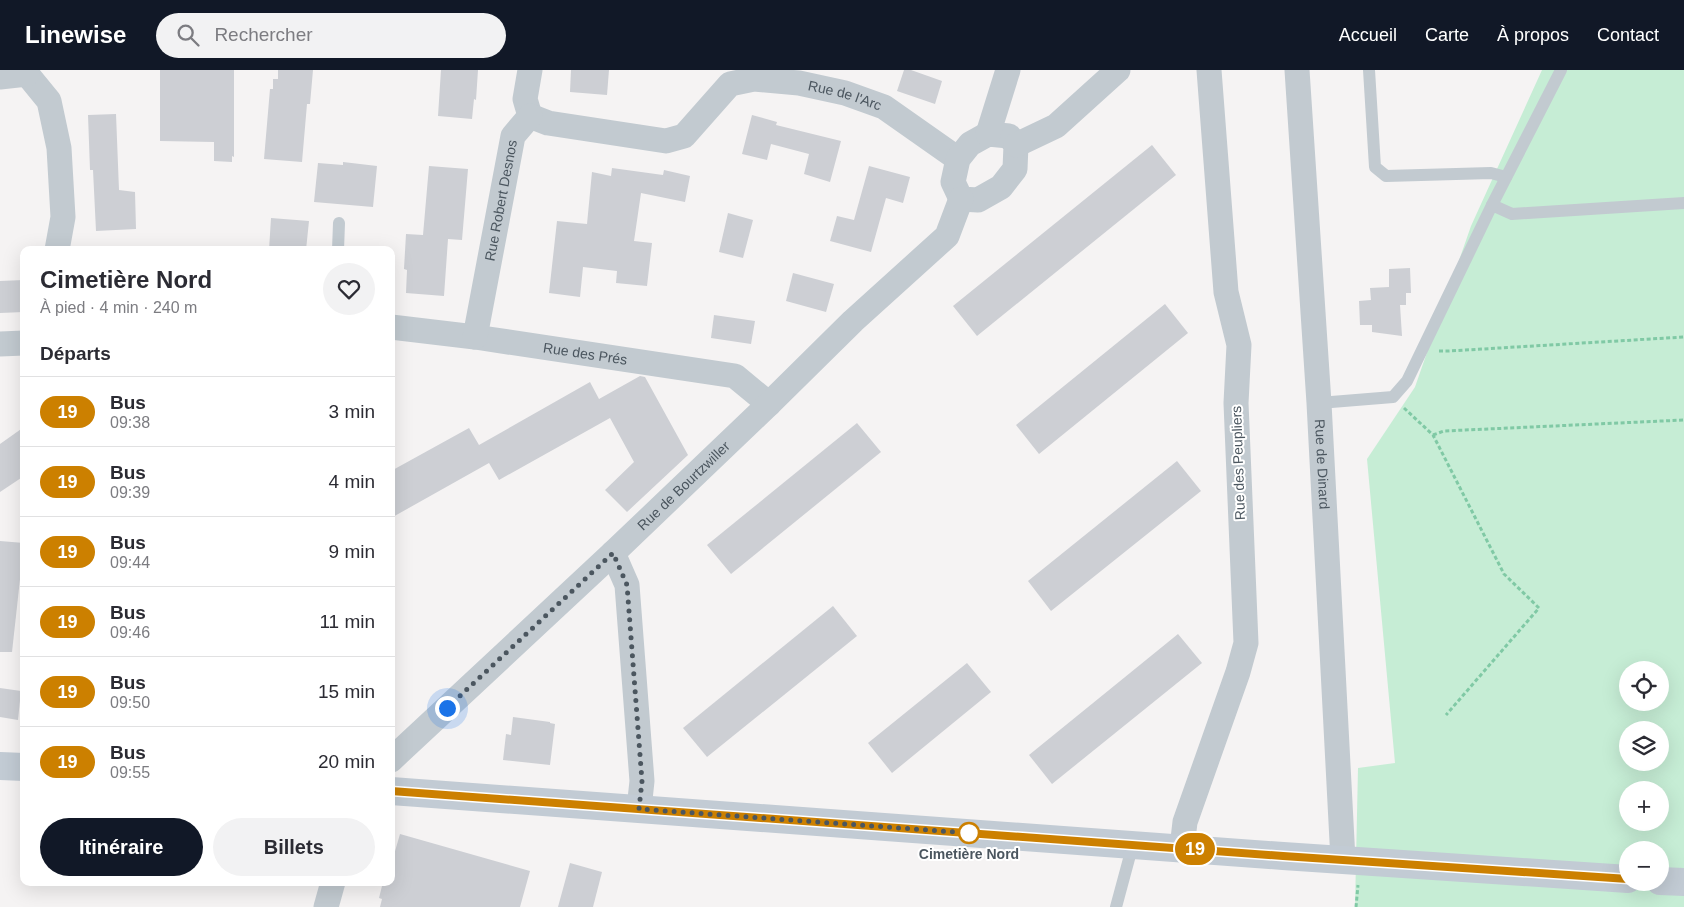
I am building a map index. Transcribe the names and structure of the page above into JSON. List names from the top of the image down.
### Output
{
  "streets": {
    "street": [
      "Rue de l'Arc",
      "Rue Robert Desnos",
      "Rue des Prés",
      "Rue des Peupliers",
      "Rue de Dinard",
      "Rue de Bourtzwiller"
    ]
  },
  "crossings": [
    ["Rue de l'Arc", "Rue Robert Desnos"],
    ["Rue de l'Arc", "Rue de Bourtzwiller"],
    ["Rue Robert Desnos", "Rue des Prés"],
    ["Rue des Prés", "Rue de Bourtzwiller"]
  ],
  "places": ["Cimetière Nord"],
  "lines": ["bus line 19"],
  "page": {
    "header": "Linewise",
    "search": "Rechercher",
    "nav": [
      "Accueil",
      "Carte",
      "À propos",
      "Contact"
    ],
    "on_map": "19",
    "heading": [
      ["Cimetière Nord", "À pied · 4 min · 240 m"],
      "Départs"
    ],
    "list": [
      {
        "mark": "19",
        "name": "Bus",
        "note": "09:38",
        "value": "3 min"
      },
      {
        "mark": "19",
        "name": "Bus",
        "note": "09:39",
        "value": "4 min"
      },
      {
        "mark": "19",
        "name": "Bus",
        "note": "09:44",
        "value": "9 min"
      },
      {
        "mark": "19",
        "name": "Bus",
        "note": "09:46",
        "value": "11 min"
      },
      {
        "mark": "19",
        "name": "Bus",
        "note": "09:50",
        "value": "15 min"
      },
      {
        "mark": "19",
        "name": "Bus",
        "note": "09:55",
        "value": "20 min"
      }
    ],
    "map_buttons": ["+", "−"],
    "buttons": ["Itinéraire", "Billets"]
  }
}
